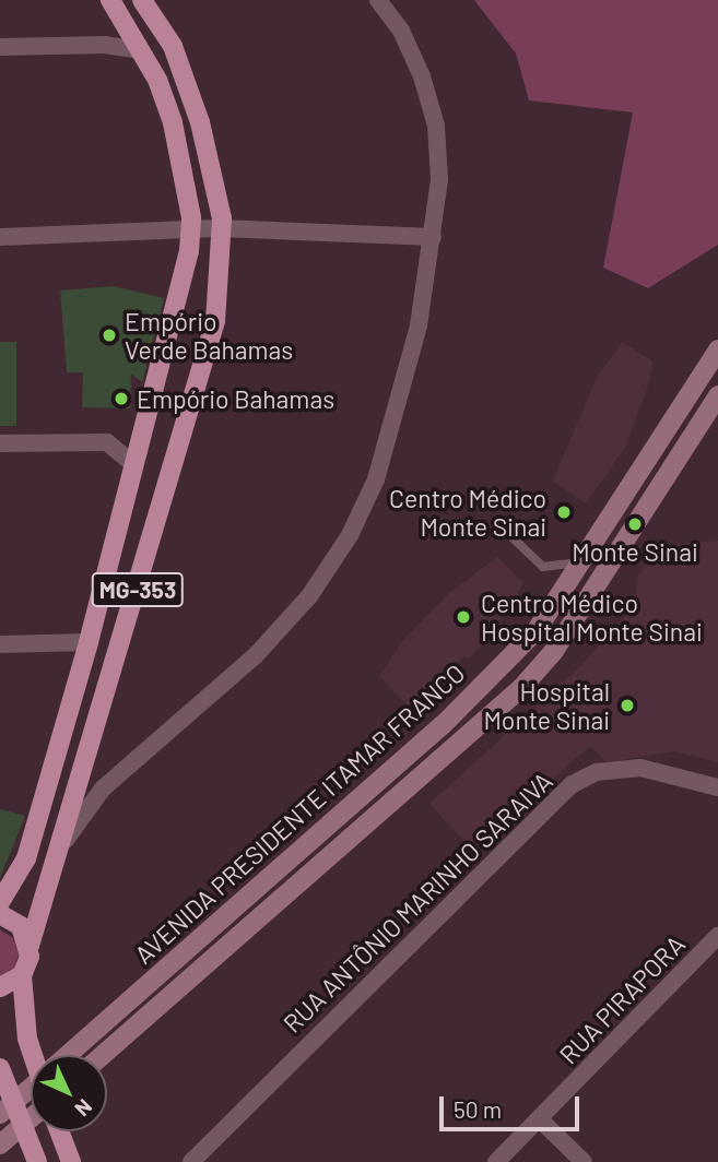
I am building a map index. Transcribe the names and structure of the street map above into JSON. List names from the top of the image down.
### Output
{
  "streets": {
    "main road": ["MG-353", "AVENIDA PRESIDENTE ITAMAR FRANCO"],
    "street": ["RUA ANTÔNIO MARINHO SARAIVA", "RUA PIRAPORA"]
  },
  "places": [
    "Empório Verde Bahamas",
    "Empório Bahamas",
    "Centro Médico Monte Sinai",
    "Monte Sinai",
    "Centro Médico Hospital Monte Sinai",
    "Hospital Monte Sinai"
  ],
  "scale_bar": "50 m",
  "north": "bottom right"
}
